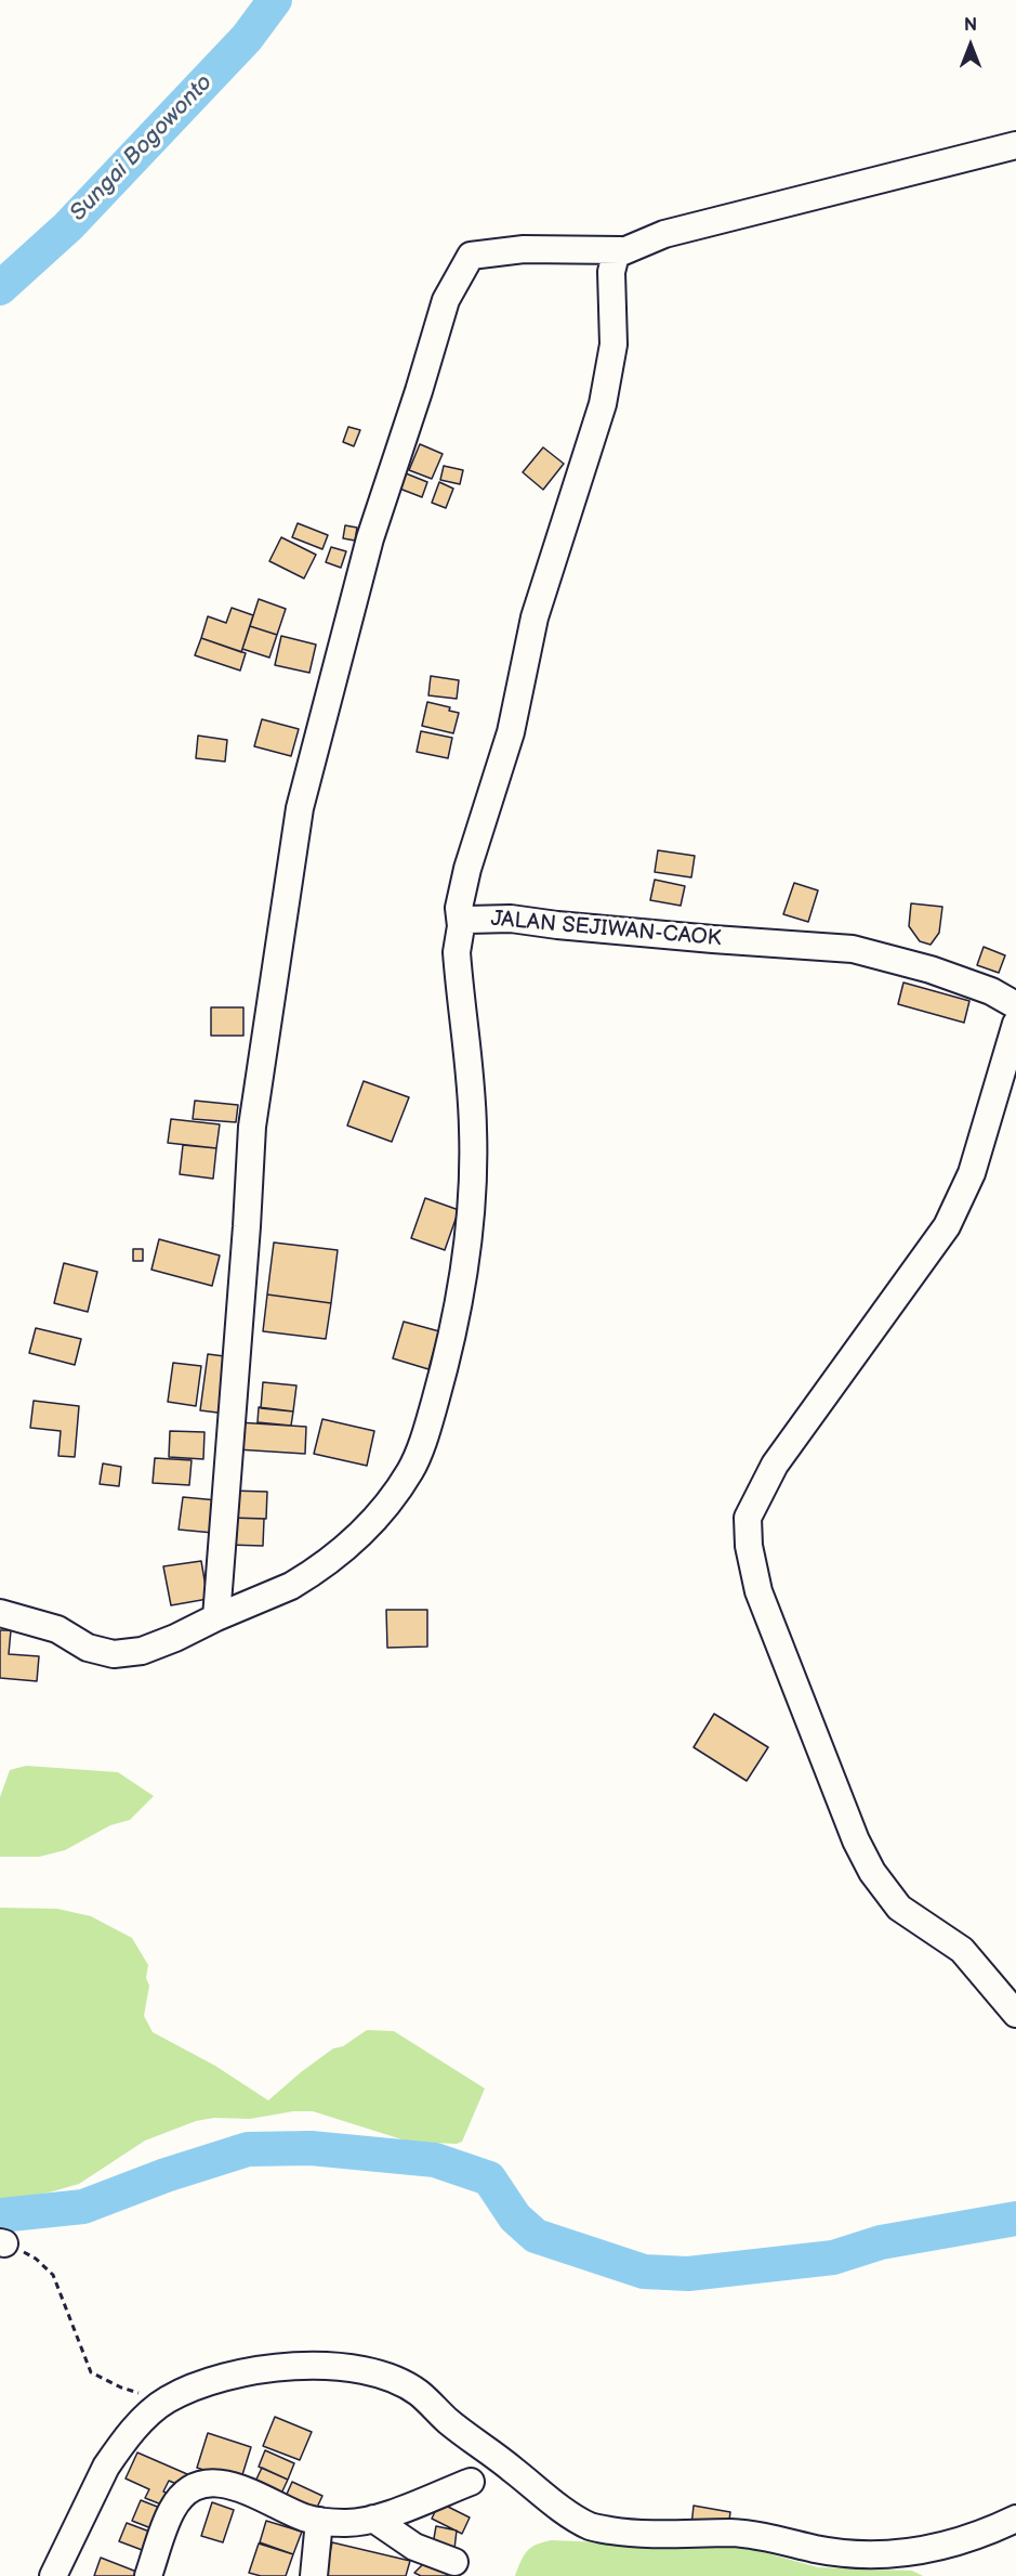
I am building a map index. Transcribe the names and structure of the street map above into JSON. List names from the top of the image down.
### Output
{
  "streets": {
    "street": ["JALAN SEJIWAN-CAOK"]
  },
  "water": ["Sungai Bogowonto"],
  "north": "top"
}
